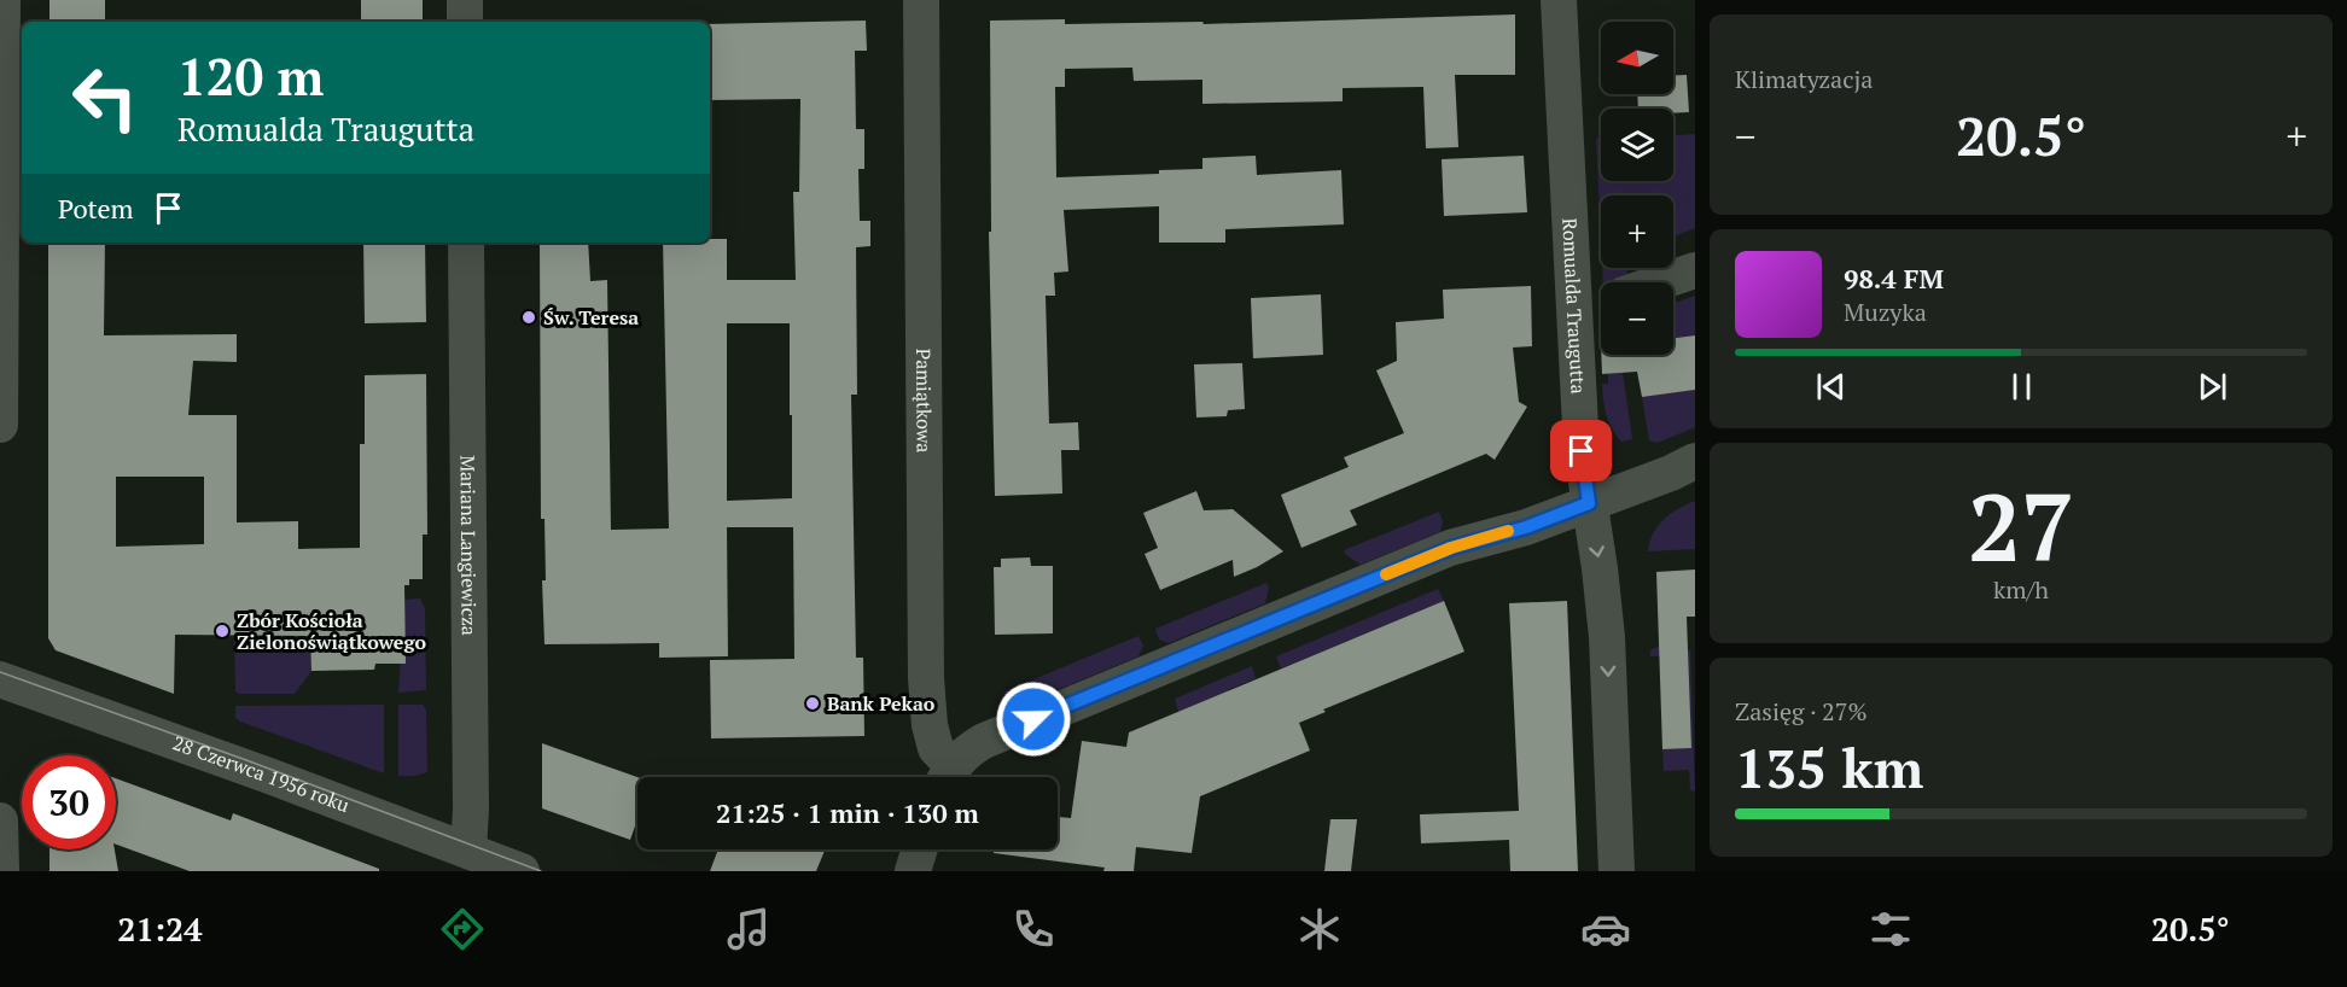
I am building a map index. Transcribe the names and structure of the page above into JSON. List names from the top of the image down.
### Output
{
  "streets": {
    "street": [
      "Romualda Traugutta",
      "Pamiątkowa",
      "Mariana Langiewicza",
      "28 Czerwca 1956 roku"
    ]
  },
  "crossings": [
    ["Mariana Langiewicza", "28 Czerwca 1956 roku"]
  ],
  "one_way": ["Romualda Traugutta"],
  "places": ["Św. Teresa", "Zbór Kościoła Zielonoświątkowego", "Bank Pekao"],
  "north": "left",
  "page": {
    "tile": [
      "Klimatyzacja",
      ["27", "km/h"],
      ["Zasięg · 27%", "135 km"]
    ],
    "map_buttons": ["+", "−"],
    "turn": ["120 m", "Romualda Traugutta"],
    "heat": ["−", "20.5°", "+"],
    "then": "Potem",
    "song": ["98.4 FM", "Muzyka"],
    "limit": "30",
    "trip": "21:25 · 1 min · 130 m",
    "tabs": ["21:24", "20.5°"]
  }
}
